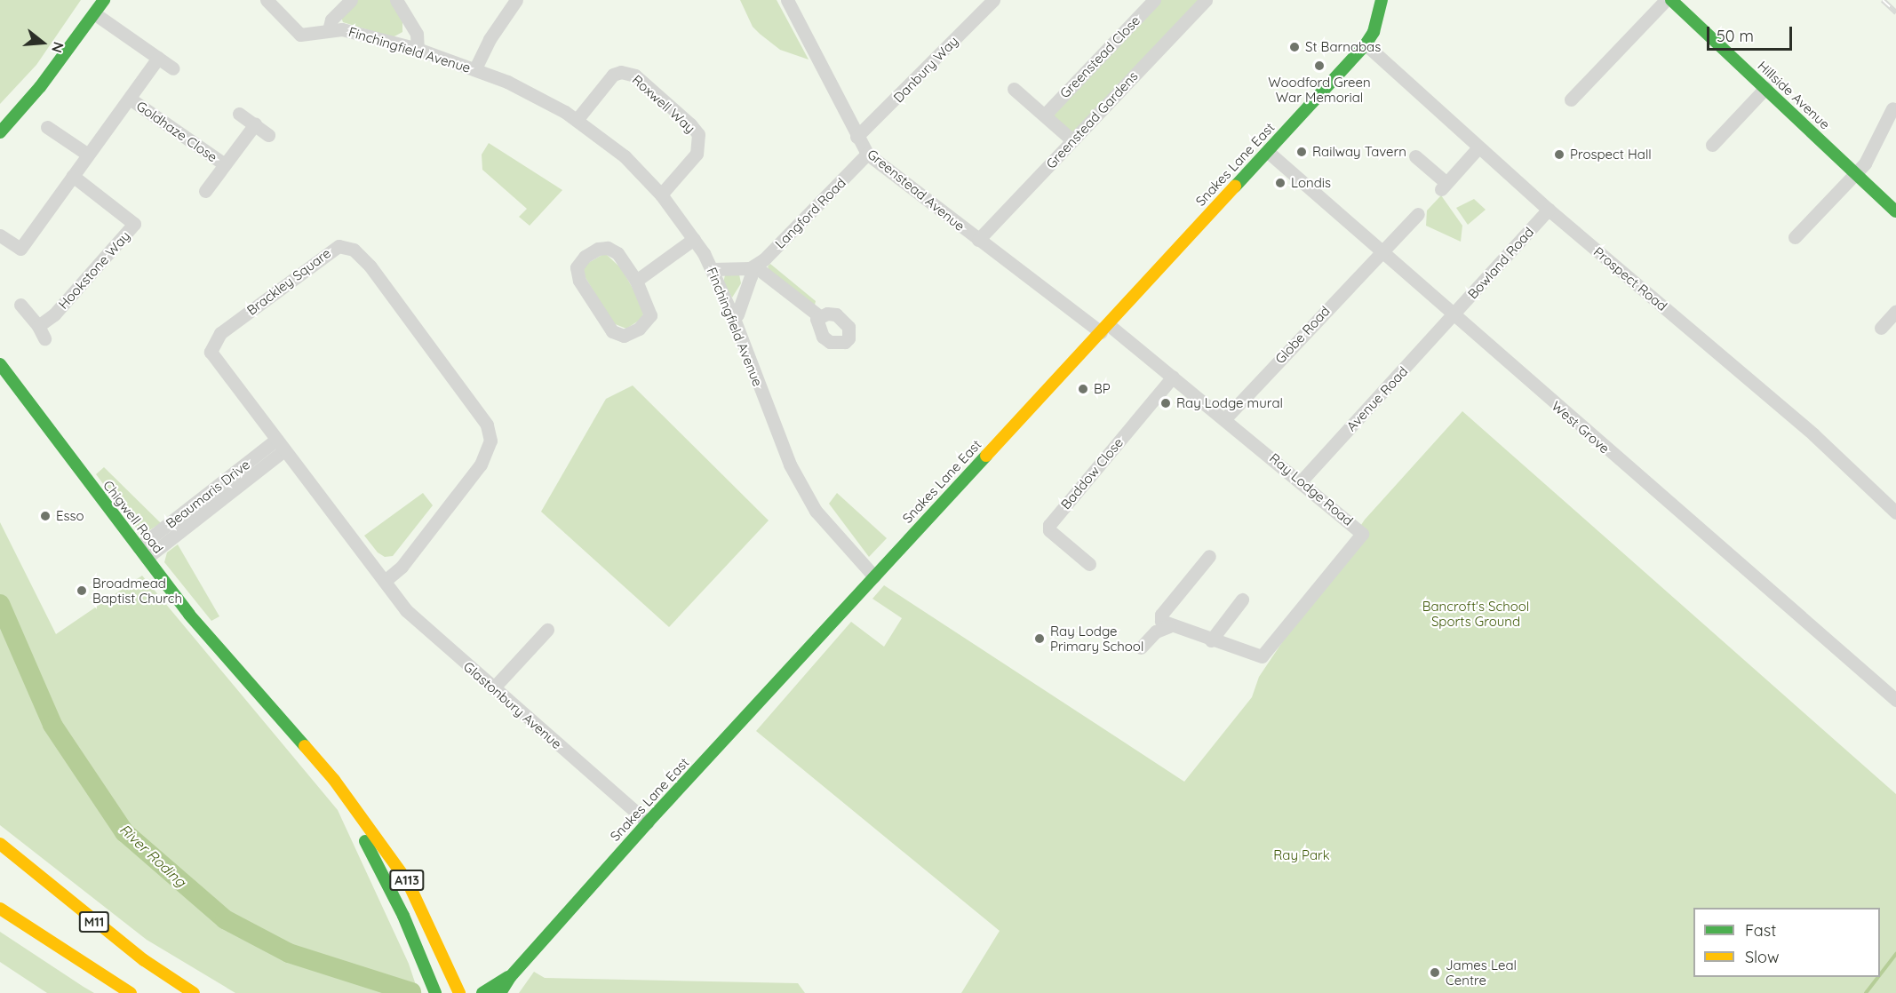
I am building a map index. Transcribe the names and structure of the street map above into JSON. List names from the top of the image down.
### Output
{
  "streets": {
    "main road": [
      "Hillside Avenue",
      "Snakes Lane East",
      "Chigwell Road",
      "A113",
      "M11"
    ],
    "street": [
      "Finchingfield Avenue",
      "Greenstead Close",
      "Danbury Way",
      "Roxwell Way",
      "Greenstead Gardens",
      "Goldhaze Close",
      "Greenstead Avenue",
      "Langford Road",
      "Bowland Road",
      "Hookstone Way",
      "Prospect Road",
      "Brackley Square",
      "Globe Road",
      "Avenue Road",
      "West Grove",
      "Baddow Close",
      "Ray Lodge Road",
      "Beaumaris Drive",
      "Glastonbury Avenue"
    ]
  },
  "crossings": [
    ["Finchingfield Avenue", "Roxwell Way"],
    ["Finchingfield Avenue", "Snakes Lane East"],
    ["Danbury Way", "Greenstead Avenue"],
    ["Greenstead Gardens", "Greenstead Avenue"],
    ["Snakes Lane East", "Greenstead Avenue"],
    ["Snakes Lane East", "Prospect Road"],
    ["Snakes Lane East", "West Grove"],
    ["Snakes Lane East", "Ray Lodge Road"],
    ["Snakes Lane East", "Glastonbury Avenue"],
    ["Greenstead Avenue", "Langford Road"],
    ["Greenstead Avenue", "Ray Lodge Road"],
    ["Bowland Road", "Prospect Road"],
    ["Bowland Road", "Avenue Road"],
    ["Bowland Road", "West Grove"],
    ["Brackley Square", "Beaumaris Drive"],
    ["Brackley Square", "Glastonbury Avenue"],
    ["Globe Road", "West Grove"],
    ["Globe Road", "Ray Lodge Road"],
    ["Avenue Road", "West Grove"],
    ["Avenue Road", "Ray Lodge Road"],
    ["Baddow Close", "Ray Lodge Road"],
    ["Beaumaris Drive", "Chigwell Road"]
  ],
  "water": ["River Roding"],
  "parks": ["Bancroft's School Sports Ground", "Ray Park"],
  "places": [
    "St Barnabas",
    "Woodford Green War Memorial",
    "Railway Tavern",
    "Prospect Hall",
    "Londis",
    "BP",
    "Ray Lodge mural",
    "Esso",
    "Broadmead Baptist Church",
    "Ray Lodge Primary School",
    "James Leal Centre"
  ],
  "legend": ["Fast", "Slow"],
  "scale_bar": "50 m",
  "north": "right"
}
